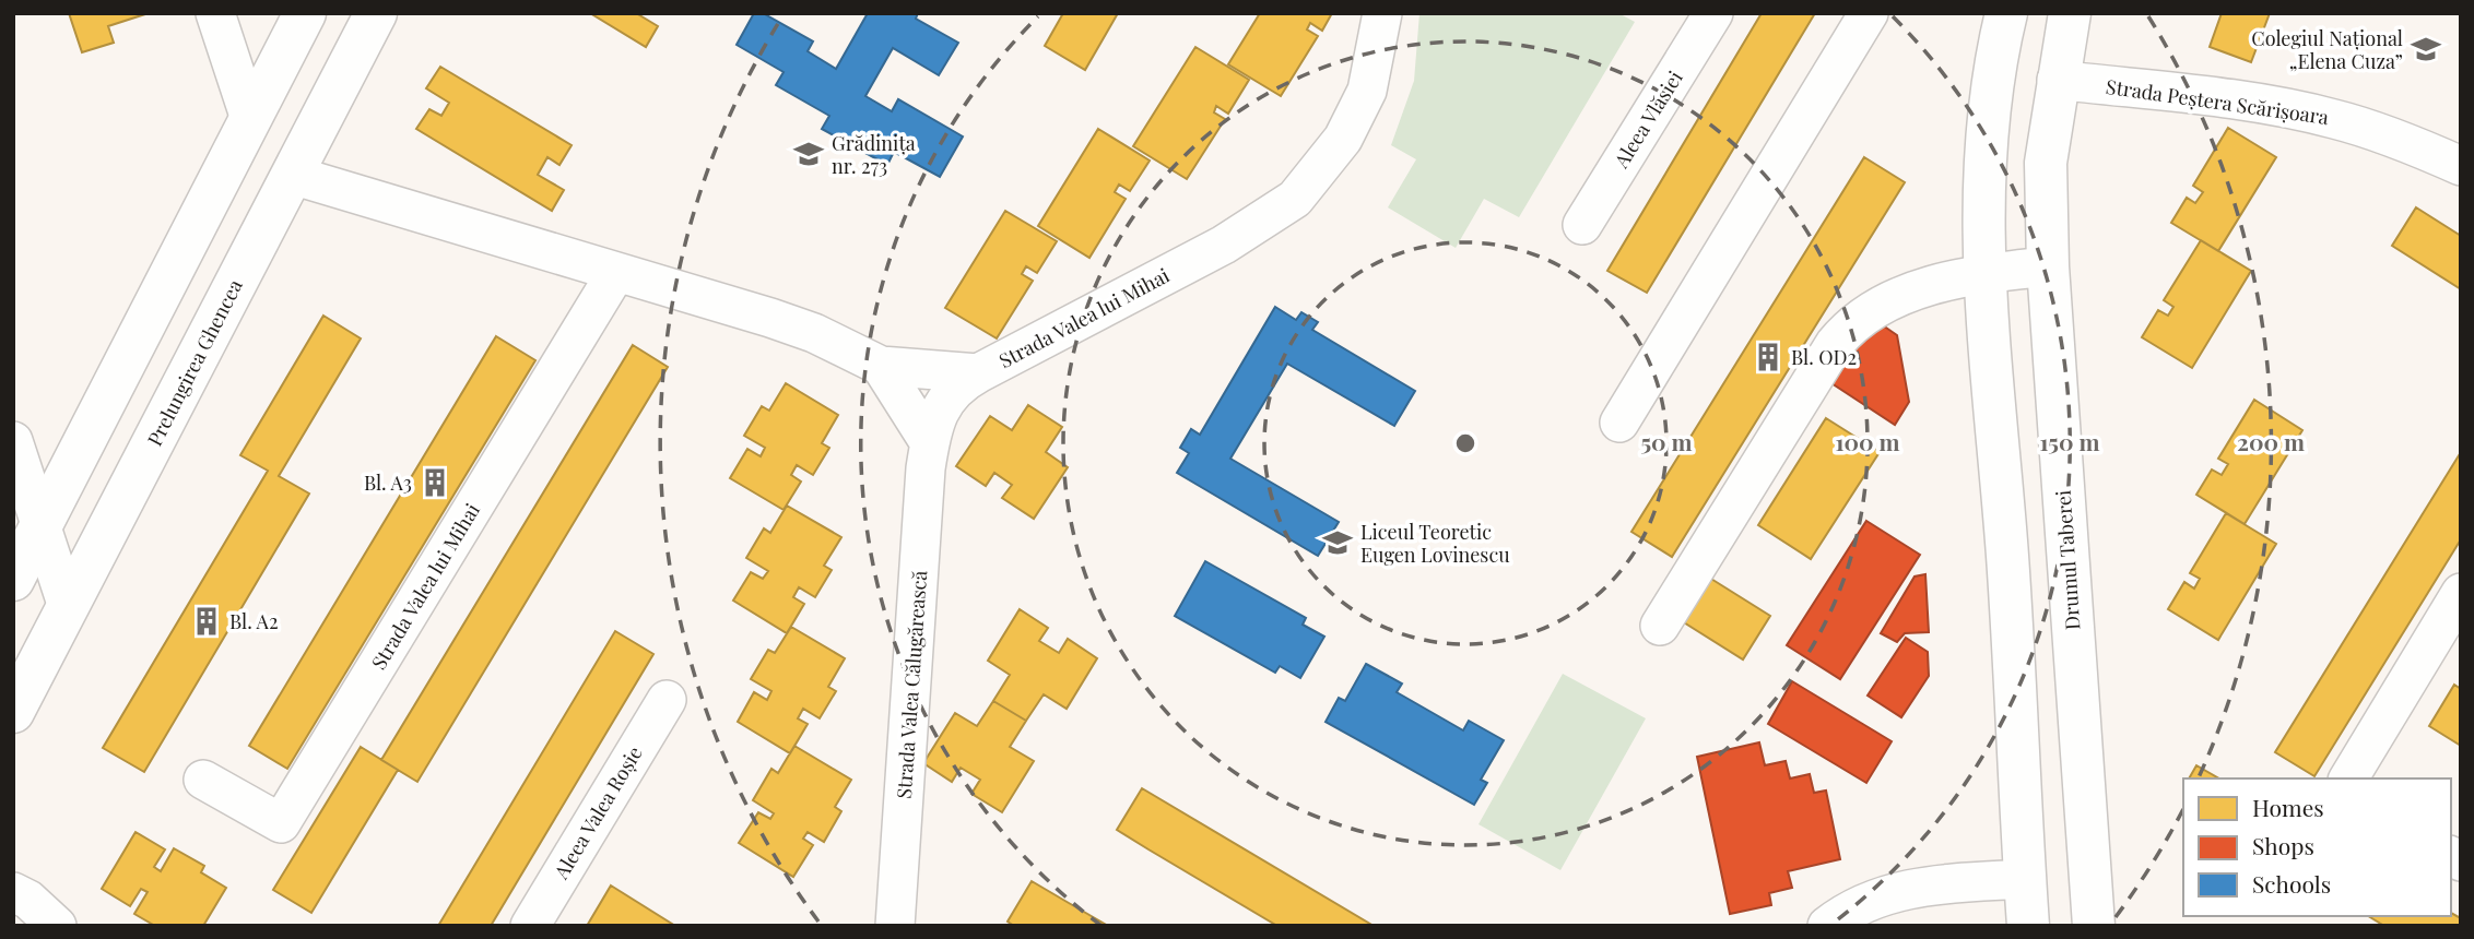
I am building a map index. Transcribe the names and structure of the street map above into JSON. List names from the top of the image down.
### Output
{
  "streets": {
    "main road": ["Prelungirea Ghencea", "Drumul Taberei"],
    "street": [
      "Strada Peștera Scărișoara",
      "Aleea Vlăsiei",
      "Strada Valea lui Mihai",
      "Strada Valea Călugărească",
      "Aleea Valea Roșie"
    ]
  },
  "crossings": [
    ["Strada Peștera Scărișoara", "Drumul Taberei"],
    ["Strada Valea lui Mihai", "Prelungirea Ghencea"],
    ["Strada Valea lui Mihai", "Strada Valea Călugărească"]
  ],
  "places": {
    "school or university": ["Colegiul Național „Elena Cuza”", "Grădinița nr. 273", "Liceul Teoretic Eugen Lovinescu"],
    "building": ["Bl. OD2", "Bl. A3", "Bl. A2"]
  },
  "legend": ["Homes", "Shops", "Schools"],
  "rings": [
    "50 m",
    "100 m",
    "150 m",
    "200 m"
  ]
}
